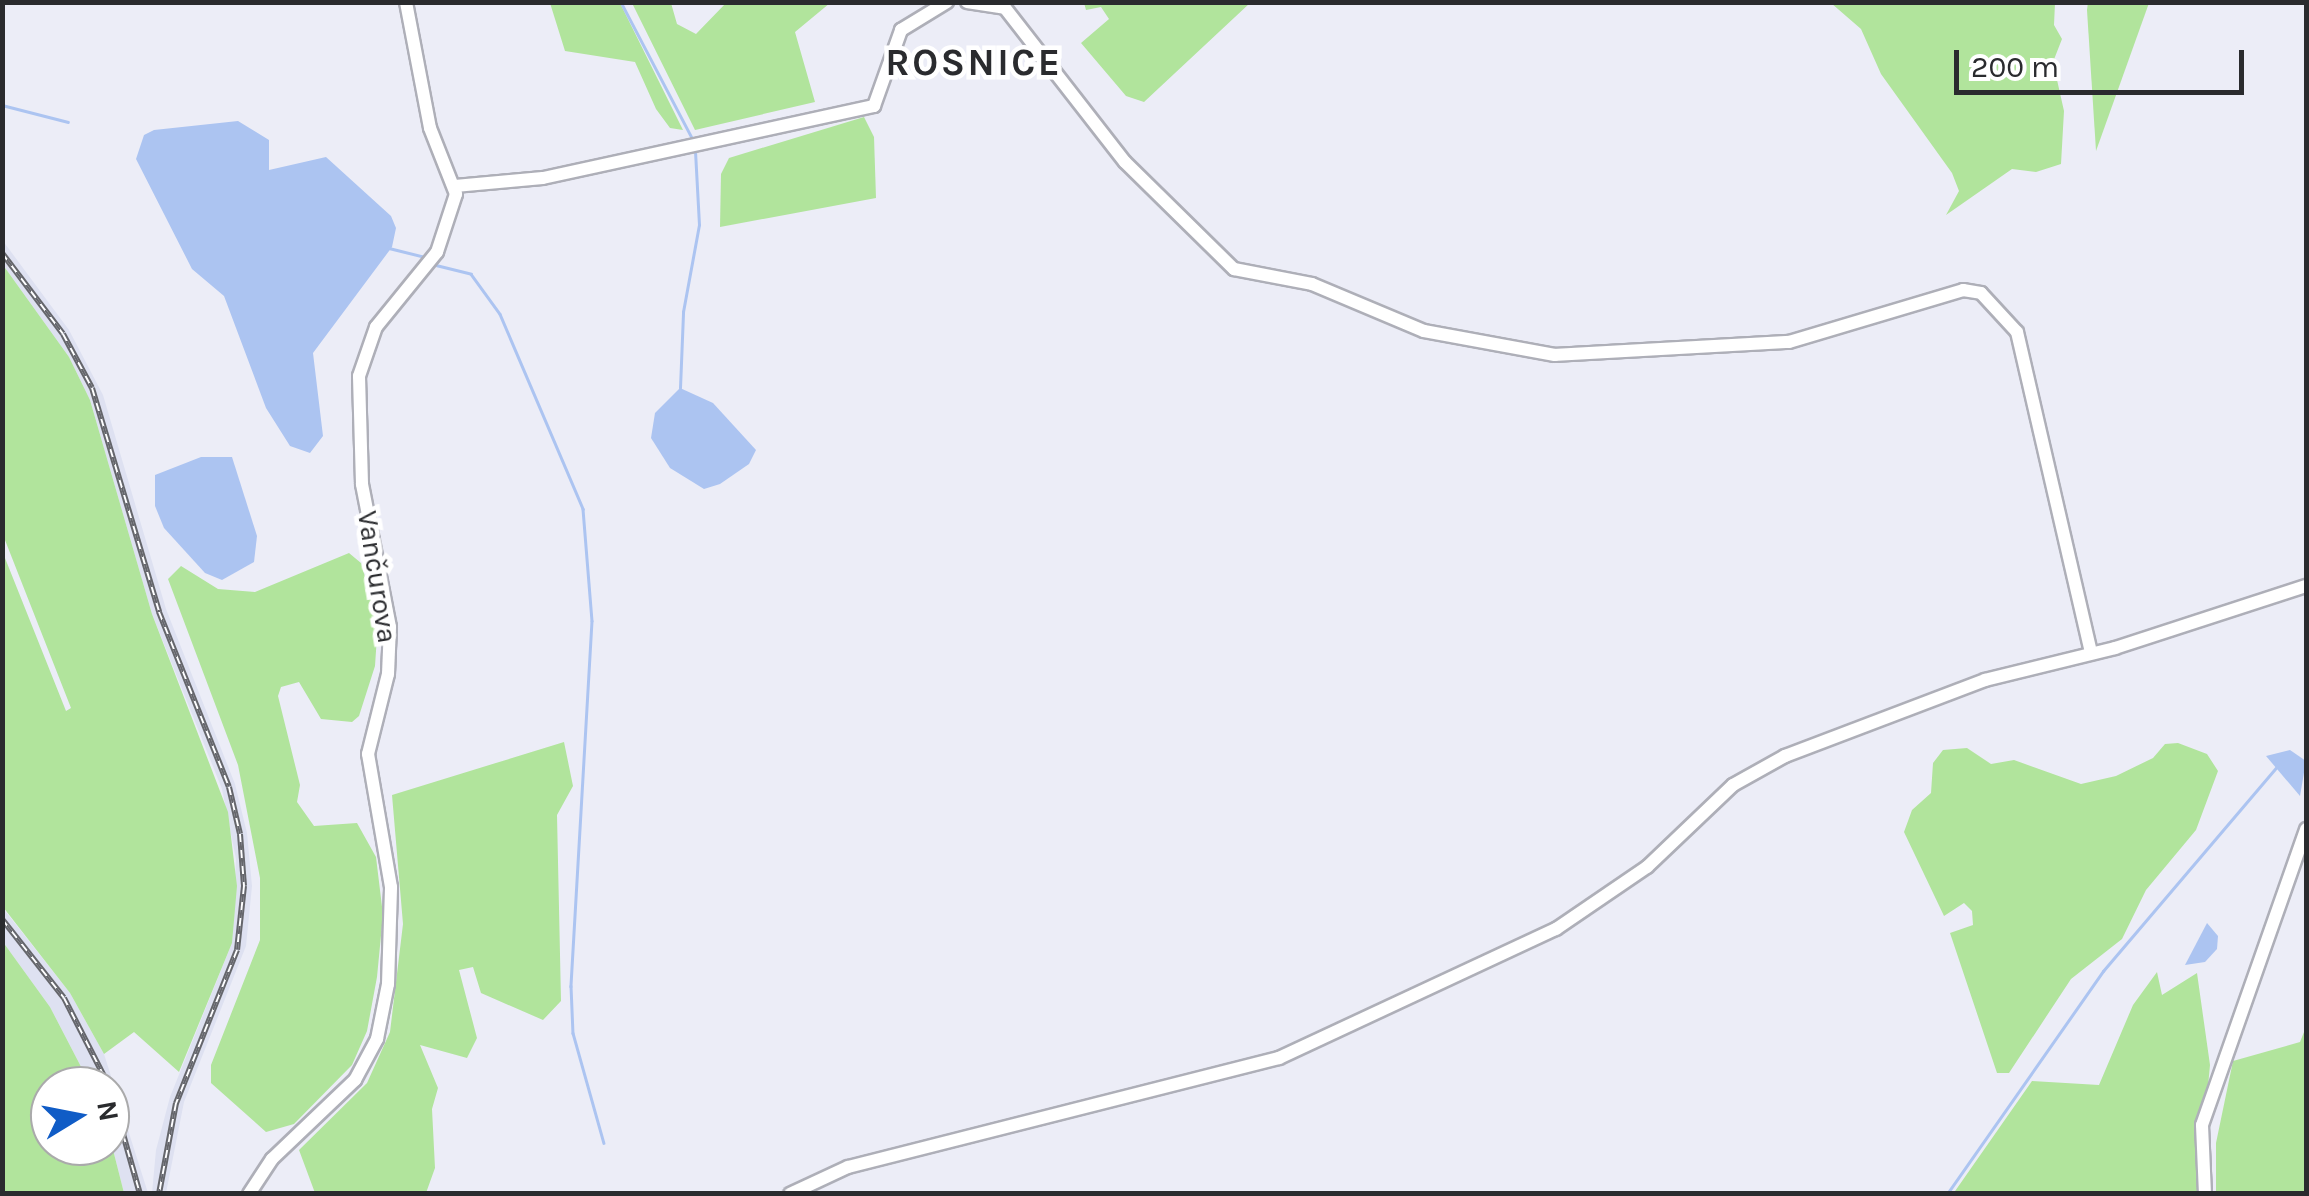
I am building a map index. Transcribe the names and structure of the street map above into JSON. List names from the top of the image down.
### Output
{
  "streets": {
    "street": ["Vančurova"]
  },
  "districts": ["ROSNICE"],
  "scale_bar": "200 m",
  "north": "right"
}
